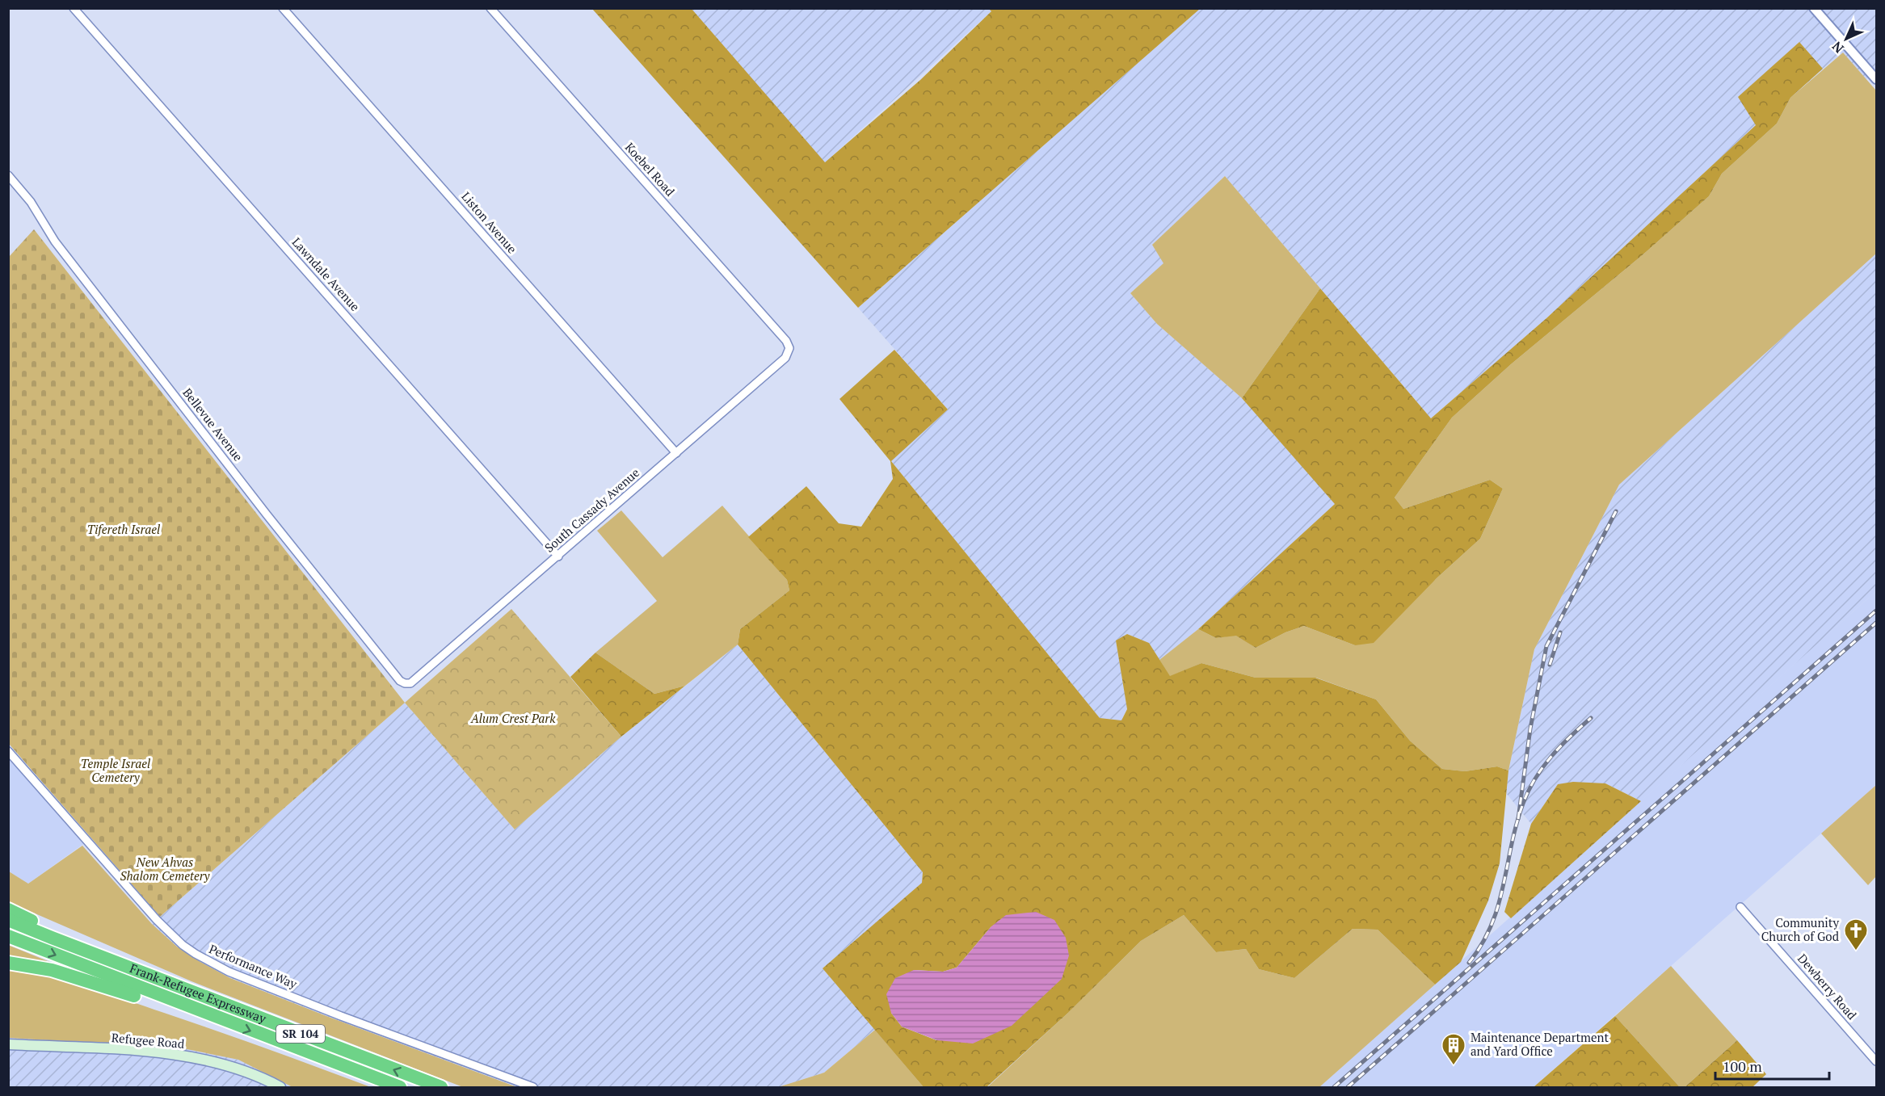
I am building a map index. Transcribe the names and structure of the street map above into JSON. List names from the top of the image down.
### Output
{
  "streets": {
    "highway": ["Frank-Refugee Expressway", "SR 104"],
    "main road": ["Refugee Road"],
    "street": [
      "Koebel Road",
      "Liston Avenue",
      "Lawndale Avenue",
      "Bellevue Avenue",
      "South Cassady Avenue",
      "Performance Way",
      "Dewberry Road"
    ]
  },
  "crossings": [
    ["Koebel Road", "South Cassady Avenue"],
    ["Liston Avenue", "South Cassady Avenue"],
    ["Lawndale Avenue", "South Cassady Avenue"],
    ["Bellevue Avenue", "South Cassady Avenue"]
  ],
  "parks": [
    "Tifereth Israel",
    "Alum Crest Park",
    "Temple Israel Cemetery",
    "New Ahvas Shalom Cemetery"
  ],
  "places": {
    "church": ["Community Church of God"],
    "building": ["Maintenance Department and Yard Office"]
  },
  "scale_bar": "100 m",
  "north": "bottom left"
}
